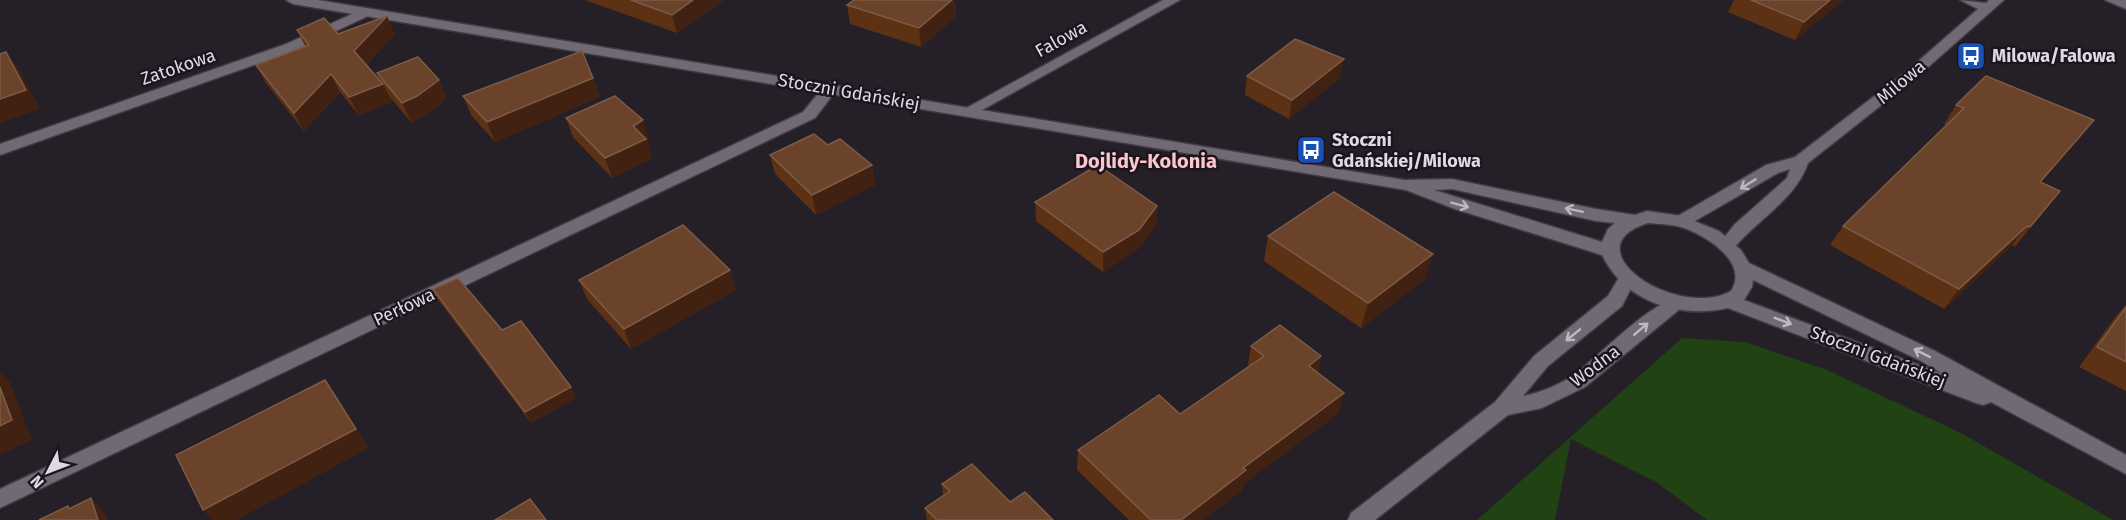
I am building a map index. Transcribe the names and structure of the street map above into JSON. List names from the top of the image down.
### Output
{
  "streets": {
    "street": [
      "Falowa",
      "Zatokowa",
      "Milowa",
      "Stoczni Gdańskiej",
      "Perłowa",
      "Wodna"
    ]
  },
  "crossings": [
    ["Falowa", "Stoczni Gdańskiej"],
    ["Zatokowa", "Stoczni Gdańskiej"],
    ["Milowa", "Stoczni Gdańskiej"],
    ["Milowa", "Wodna"],
    ["Stoczni Gdańskiej", "Perłowa"],
    ["Stoczni Gdańskiej", "Wodna"]
  ],
  "districts": ["Dojlidy-Kolonia"],
  "places": {
    "bus stop": ["Milowa/Falowa", "Stoczni Gdańskiej/Milowa"]
  },
  "north": "bottom left"
}
